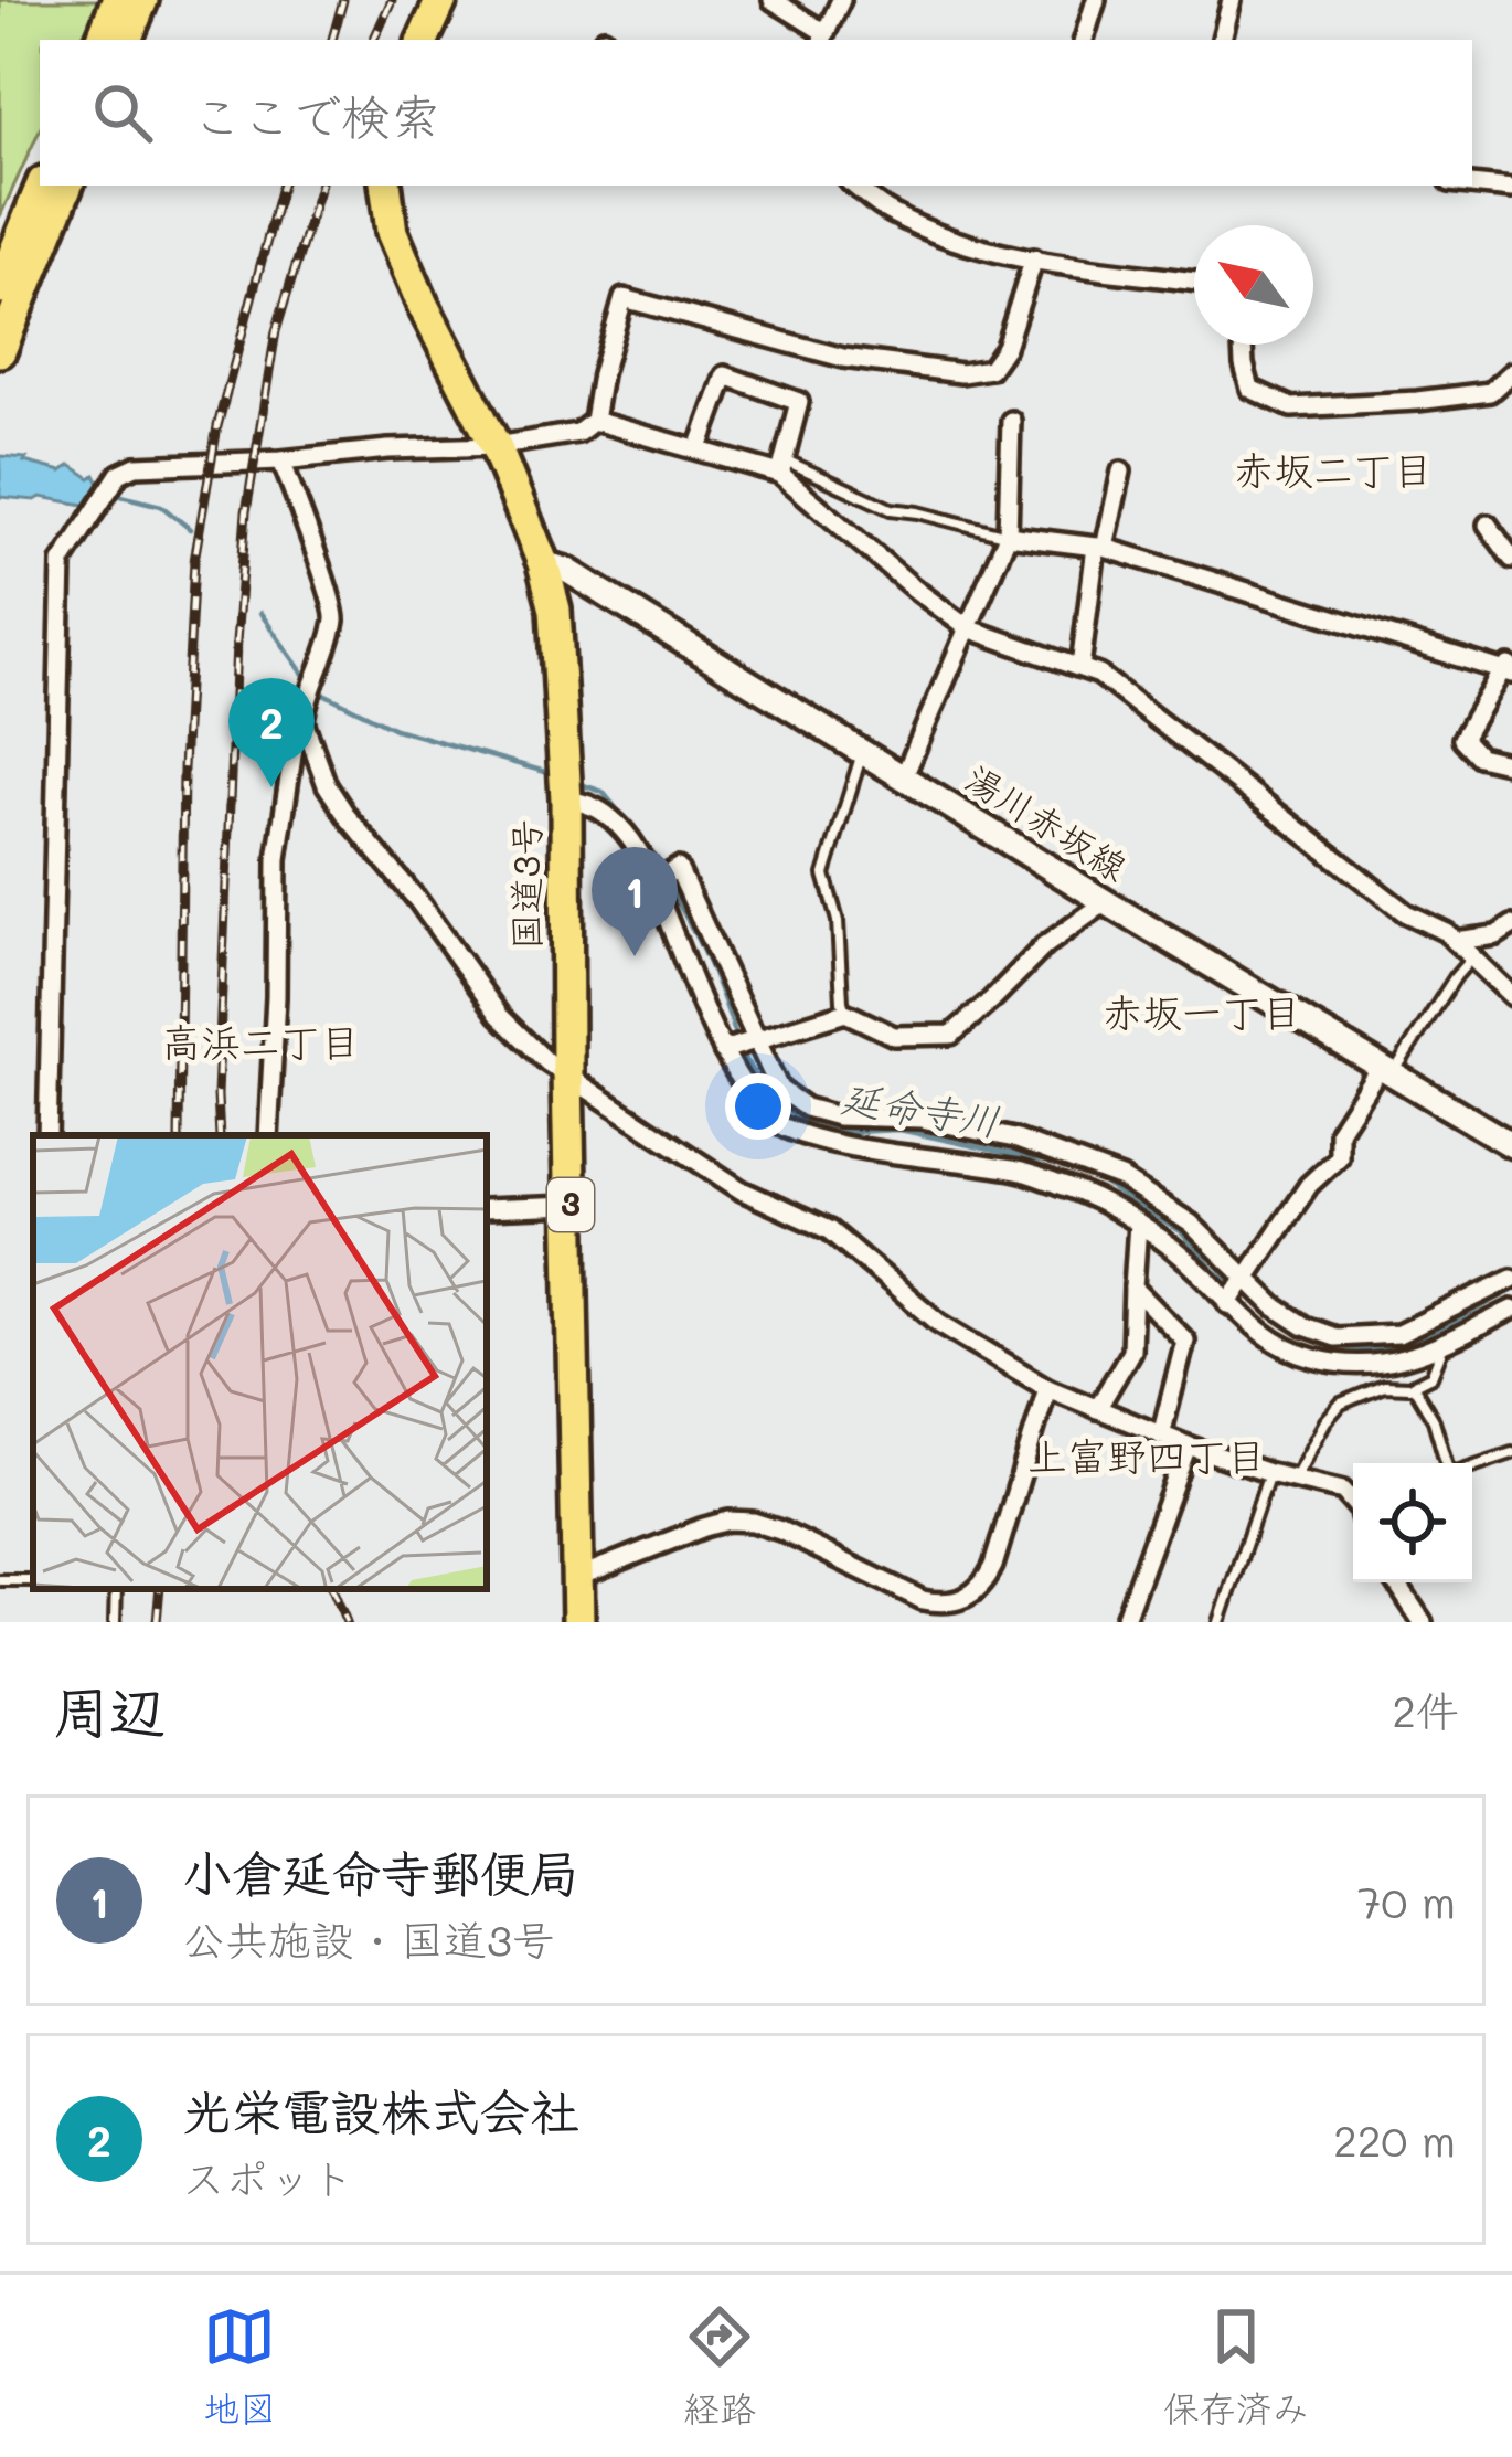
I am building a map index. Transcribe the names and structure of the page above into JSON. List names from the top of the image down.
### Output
{
  "streets": {
    "highway": ["国道3号", "3"],
    "main road": ["湯川赤坂線"]
  },
  "crossings": [
    ["湯川赤坂線", "国道3号"]
  ],
  "districts": [
    "赤坂二丁目",
    "赤坂一丁目",
    "高浜二丁目",
    "上富野四丁目"
  ],
  "water": ["延命寺川"],
  "north": "top left",
  "page": {
    "search": "ここで検索",
    "pins": ["2", "1"],
    "heading": ["周辺", "2件"],
    "list": [
      {
        "mark": "1",
        "name": "小倉延命寺郵便局",
        "note": "公共施設 · 国道3号",
        "value": "70 m"
      },
      {
        "mark": "2",
        "name": "光栄電設株式会社",
        "note": "スポット",
        "value": "220 m"
      }
    ],
    "nav": ["地図", "経路", "保存済み"]
  }
}
